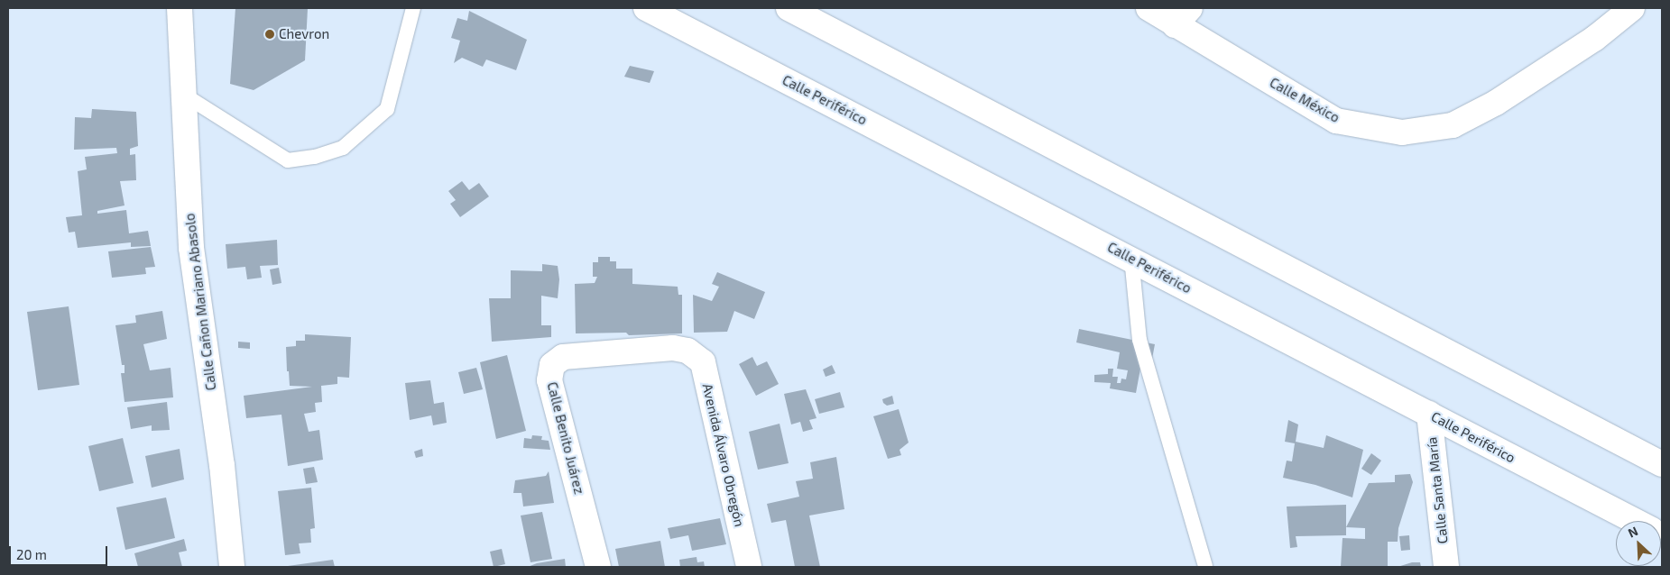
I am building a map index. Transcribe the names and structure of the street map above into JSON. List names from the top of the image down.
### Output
{
  "streets": {
    "main road": [
      "Calle Periférico",
      "Calle México",
      "Calle Cañon Mariano Abasolo",
      "Calle Benito Juárez",
      "Avenida Álvaro Obregón",
      "Calle Santa María"
    ]
  },
  "crossings": [
    ["Calle Periférico", "Calle Santa María"],
    ["Calle Benito Juárez", "Avenida Álvaro Obregón"]
  ],
  "places": ["Chevron"],
  "scale_bar": "20 m",
  "north": "top left"
}
